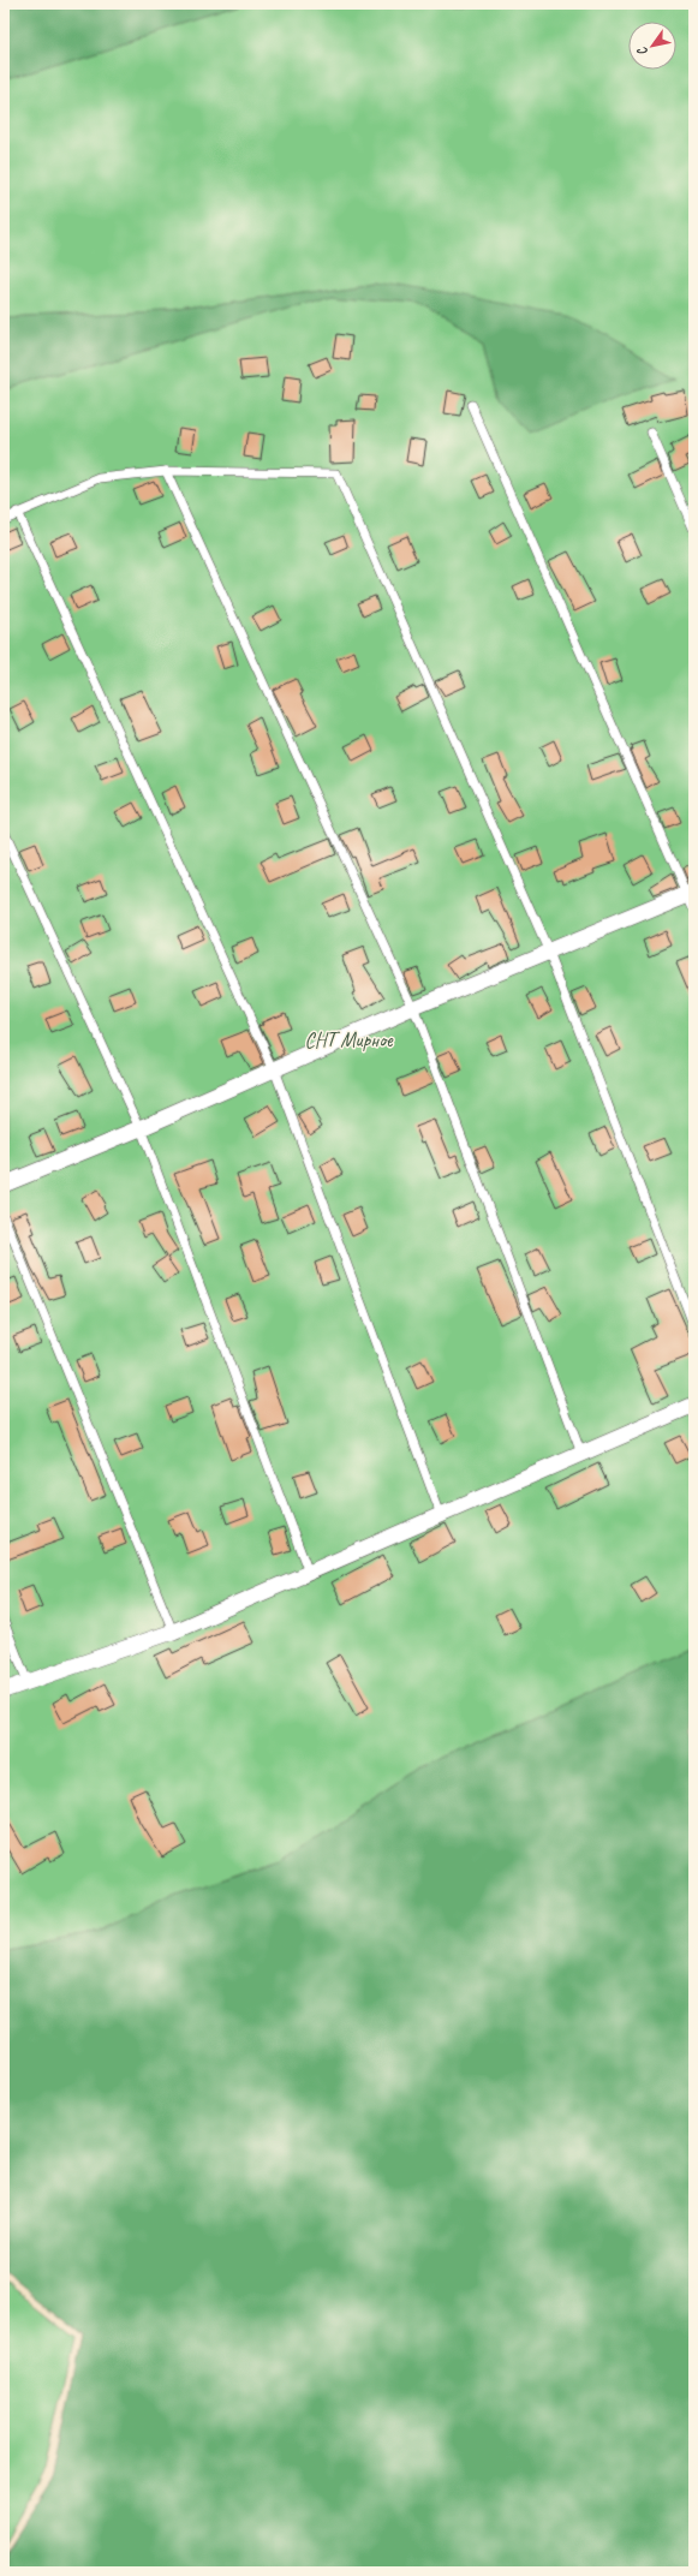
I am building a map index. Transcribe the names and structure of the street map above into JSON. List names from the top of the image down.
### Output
{
  "parks": ["СНТ Мирное"],
  "north": "bottom left"
}
